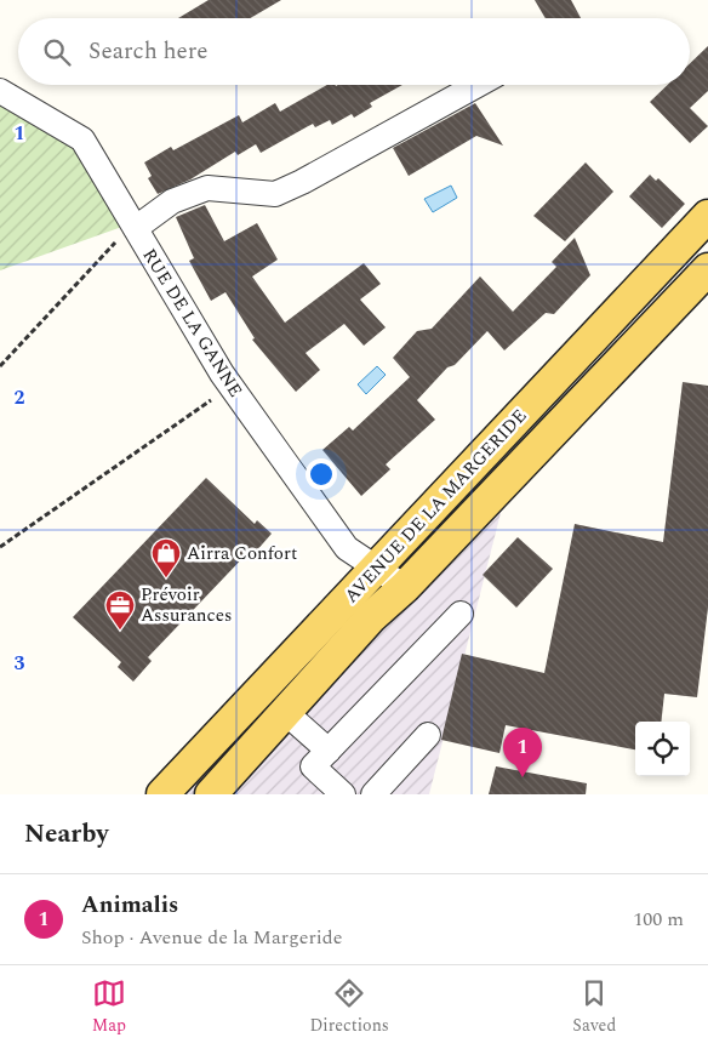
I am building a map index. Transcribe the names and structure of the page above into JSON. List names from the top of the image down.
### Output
{
  "streets": {
    "main road": ["AVENUE DE LA MARGERIDE"],
    "street": ["RUE DE LA GANNE"]
  },
  "crossings": [
    ["RUE DE LA GANNE", "AVENUE DE LA MARGERIDE"]
  ],
  "places": {
    "shop": ["Airra Confort"],
    "office": ["Prévoir Assurances"]
  },
  "page": {
    "search": "Search here",
    "pins": "1",
    "heading": "Nearby",
    "list": [
      {
        "mark": "1",
        "name": "Animalis",
        "note": "Shop · Avenue de la Margeride",
        "value": "100 m"
      }
    ],
    "nav": ["Map", "Directions", "Saved"]
  },
  "grid": {
    "rows": ["1", "2", "3"]
  }
}
